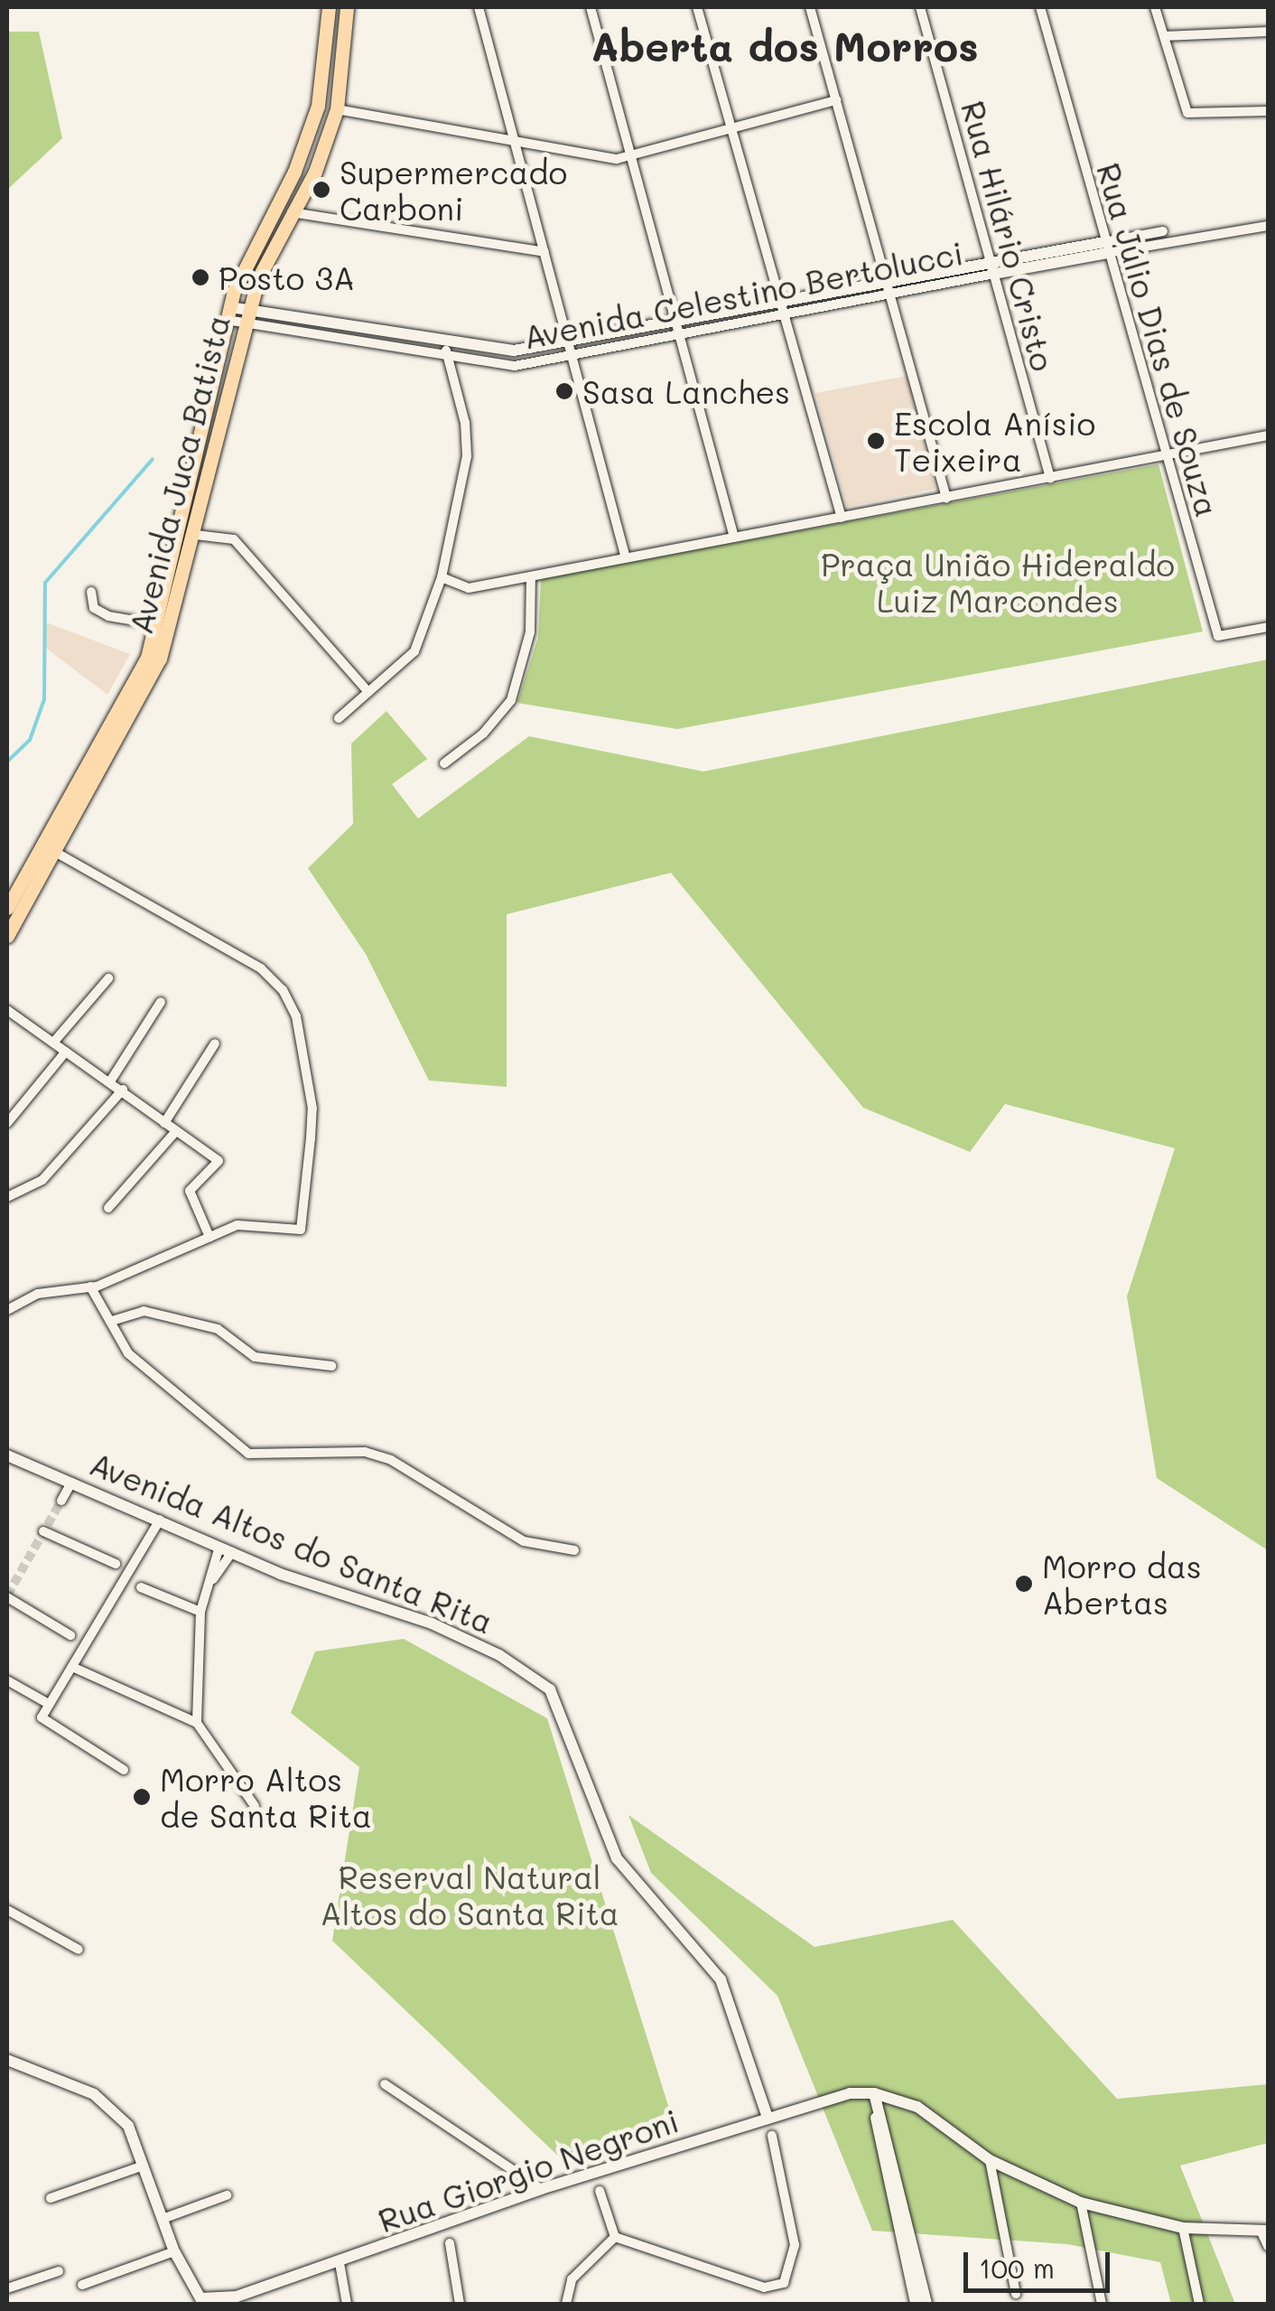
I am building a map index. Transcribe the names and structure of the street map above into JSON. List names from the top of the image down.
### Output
{
  "streets": {
    "main road": ["Avenida Juca Batista"],
    "street": [
      "Rua Hilário Cristo",
      "Avenida Celestino Bertolucci",
      "Rua Júlio Dias de Souza",
      "Avenida Altos do Santa Rita",
      "Rua Giorgio Negroni"
    ]
  },
  "crossings": [
    ["Rua Hilário Cristo", "Avenida Celestino Bertolucci"],
    ["Avenida Celestino Bertolucci", "Rua Júlio Dias de Souza"],
    ["Avenida Celestino Bertolucci", "Avenida Juca Batista"],
    ["Avenida Altos do Santa Rita", "Rua Giorgio Negroni"]
  ],
  "districts": ["Aberta dos Morros"],
  "parks": ["Praça União Hideraldo Luiz Marcondes", "Reserval Natural Altos do Santa Rita"],
  "places": [
    "Supermercado Carboni",
    "Posto 3A",
    "Sasa Lanches",
    "Escola Anísio Teixeira",
    "Morro das Abertas",
    "Morro Altos de Santa Rita"
  ],
  "scale_bar": "100 m"
}
